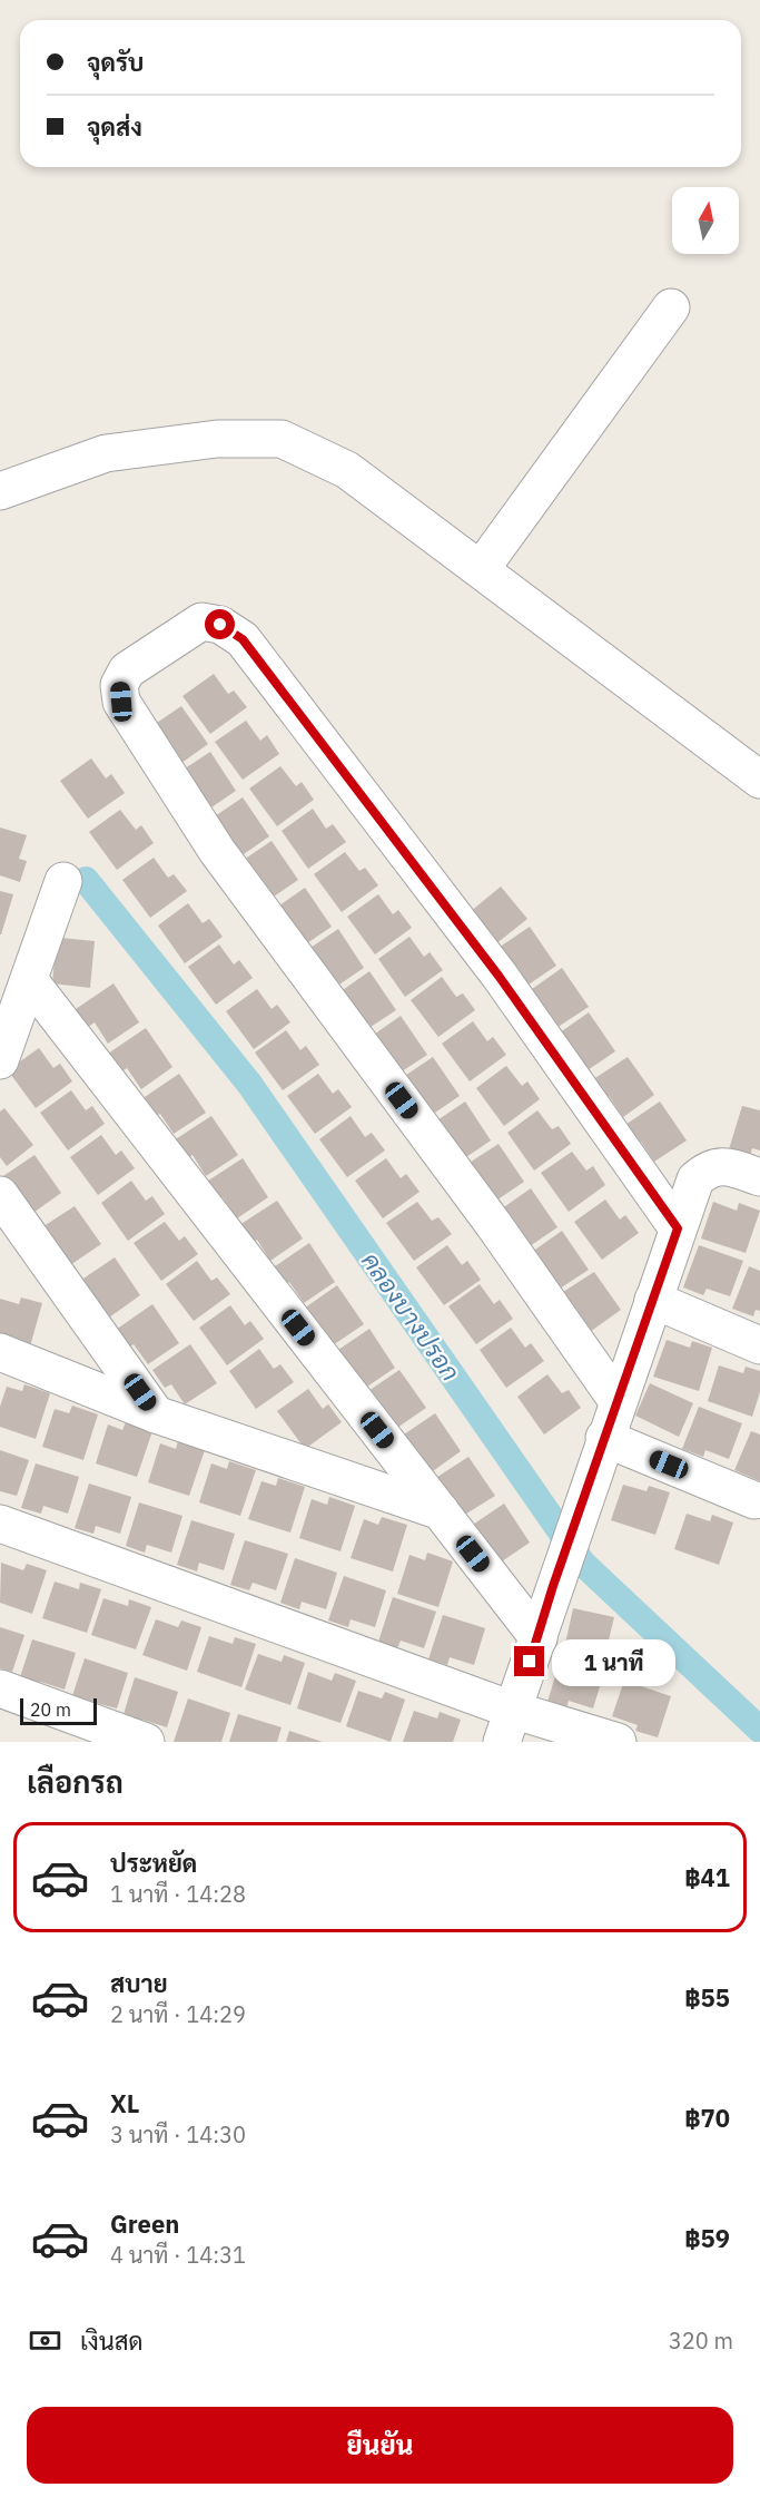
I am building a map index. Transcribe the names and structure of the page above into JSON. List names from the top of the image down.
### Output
{
  "water": ["คลองบางปรอก"],
  "scale_bar": "20 m",
  "north": "top",
  "page": {
    "banner": ["จุดรับ", "จุดส่ง"],
    "bubble": "1 นาที",
    "scale": "20 m",
    "heading": "เลือกรถ",
    "list": [
      {
        "name": "ประหยัด",
        "note": "1 นาที · 14:28",
        "value": "฿41"
      },
      {
        "name": "สบาย",
        "note": "2 นาที · 14:29",
        "value": "฿55"
      },
      {
        "name": "XL",
        "note": "3 นาที · 14:30",
        "value": "฿70"
      },
      {
        "name": "Green",
        "note": "4 นาที · 14:31",
        "value": "฿59"
      }
    ],
    "pay": ["เงินสด", "320 m"],
    "buttons": "ยืนยัน"
  }
}
